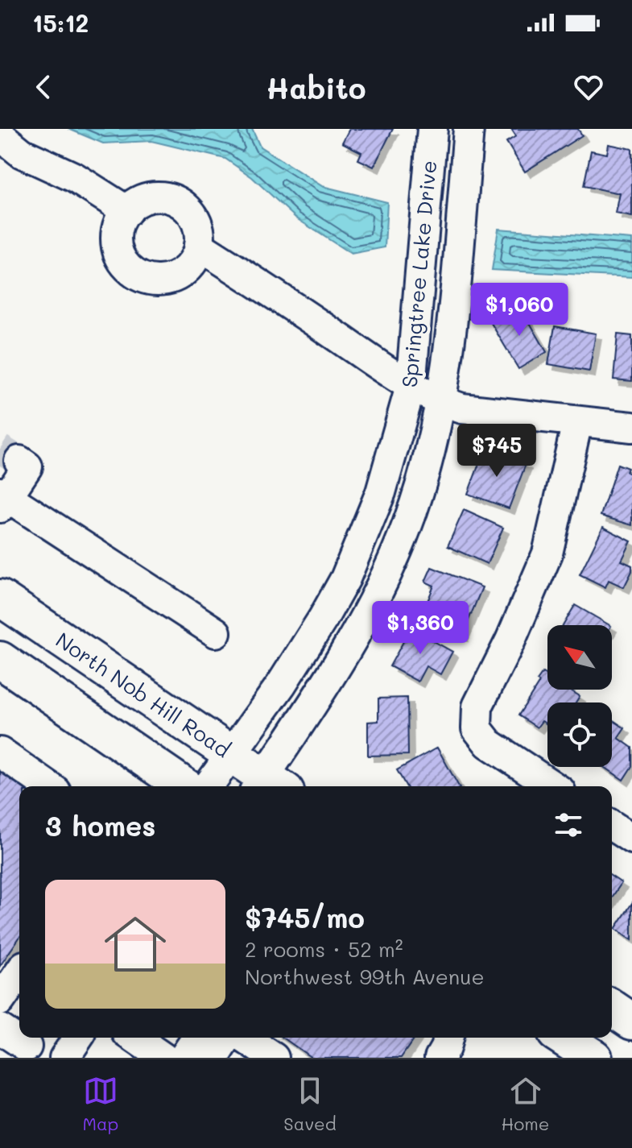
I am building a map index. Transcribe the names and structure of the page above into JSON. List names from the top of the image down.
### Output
{
  "streets": {
    "main road": ["North Nob Hill Road"],
    "street": ["Springtree Lake Drive"]
  },
  "crossings": [
    ["Springtree Lake Drive", "North Nob Hill Road"]
  ],
  "north": "top left",
  "page": {
    "status": "15:12",
    "header": "Habito",
    "price": ["$1,060", "$745", "$1,360"],
    "heading": "3 homes",
    "list": [
      {
        "name": "$745/mo",
        "note": "2 rooms · 52 m² · Northwest 99th Avenue"
      }
    ],
    "tabs": ["Map", "Saved", "Home"]
  }
}
